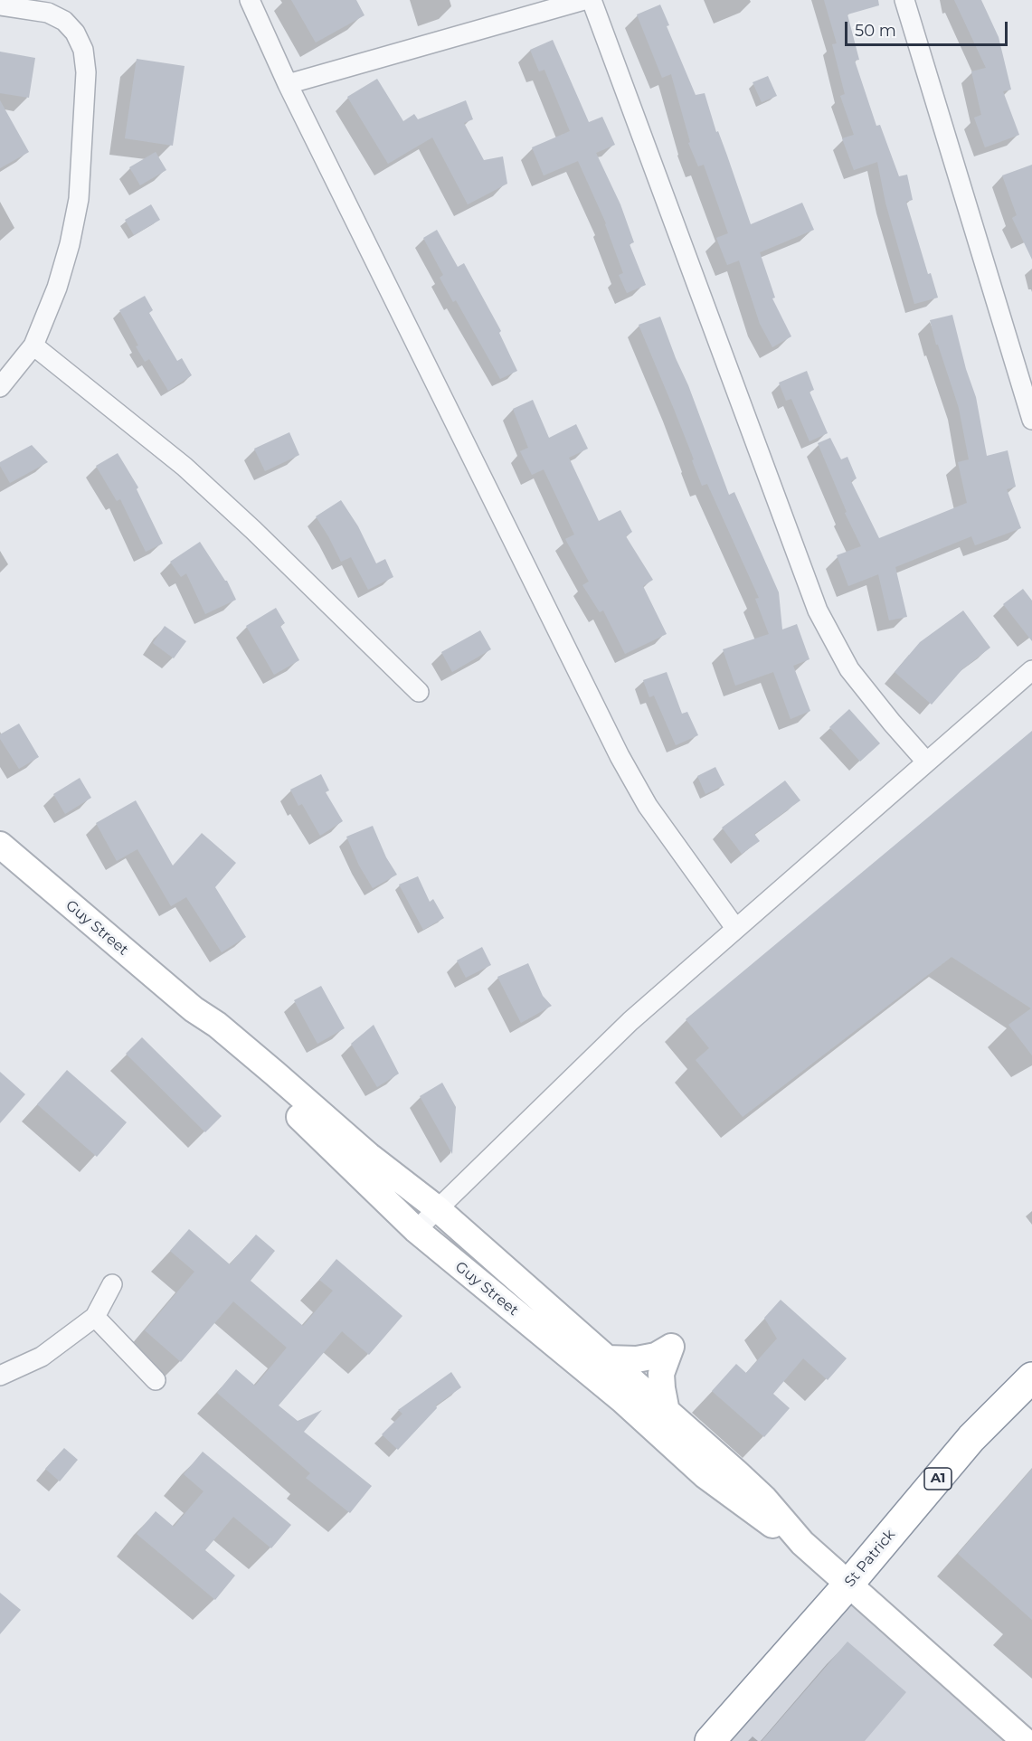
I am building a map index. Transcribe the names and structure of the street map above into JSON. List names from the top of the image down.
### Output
{
  "streets": {
    "highway": ["A1", "St Patrick"],
    "street": ["Guy Street"]
  },
  "crossings": [
    ["Guy Street", "St Patrick"]
  ],
  "scale_bar": "50 m"
}
